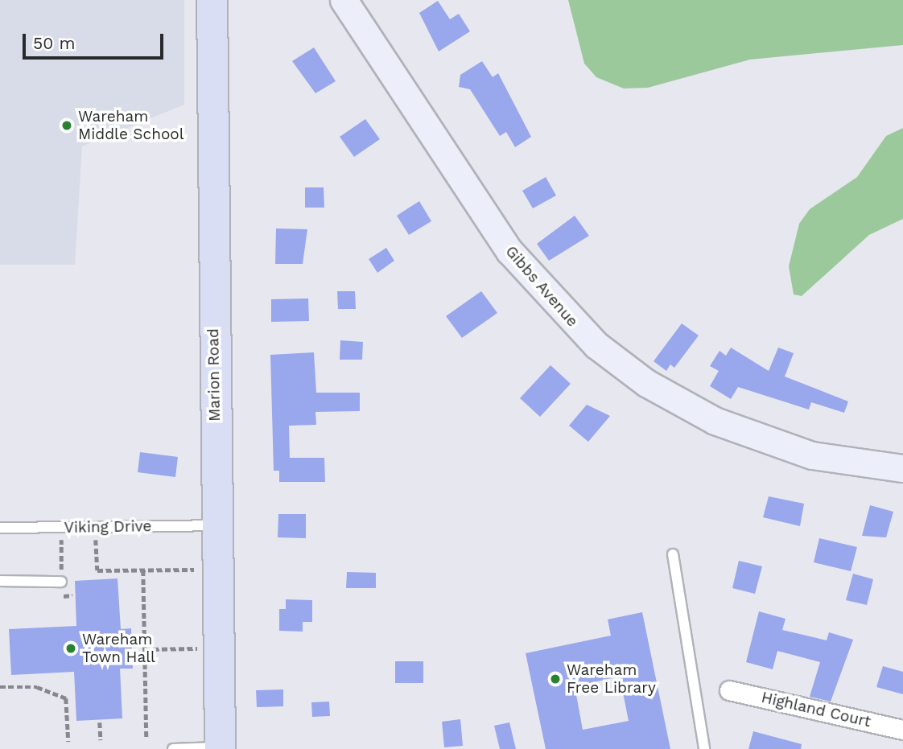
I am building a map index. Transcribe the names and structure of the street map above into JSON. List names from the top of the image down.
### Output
{
  "streets": {
    "main road": ["Gibbs Avenue", "Marion Road"],
    "street": ["Highland Court"],
    "lane": ["Viking Drive"]
  },
  "crossings": [
    ["Marion Road", "Viking Drive"]
  ],
  "places": ["Wareham Middle School", "Wareham Town Hall", "Wareham Free Library"],
  "scale_bar": "50 m"
}
